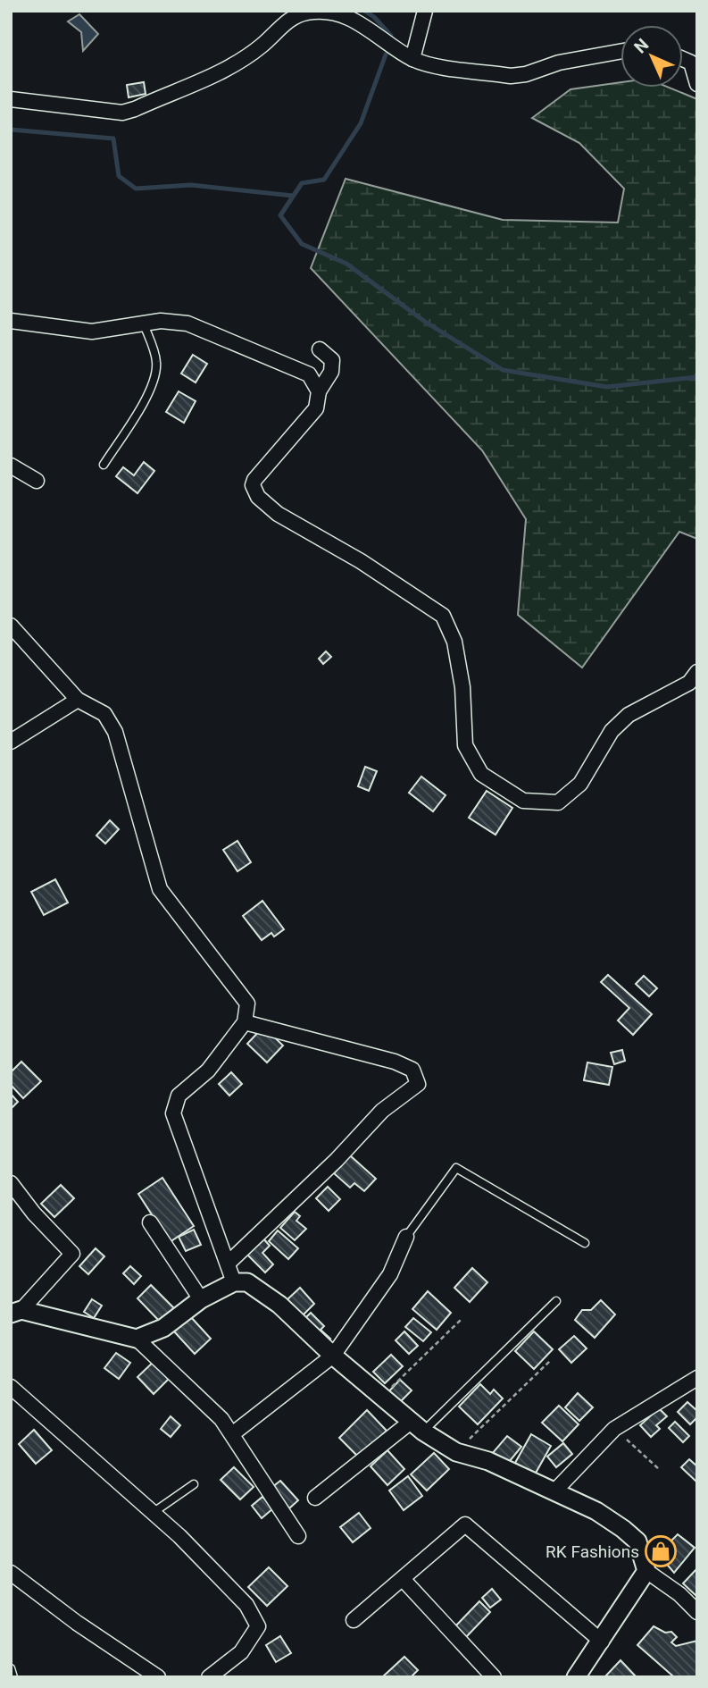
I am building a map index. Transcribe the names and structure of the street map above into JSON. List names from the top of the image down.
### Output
{
  "places": {
    "shop": ["RK Fashions"]
  },
  "north": "top left"
}
